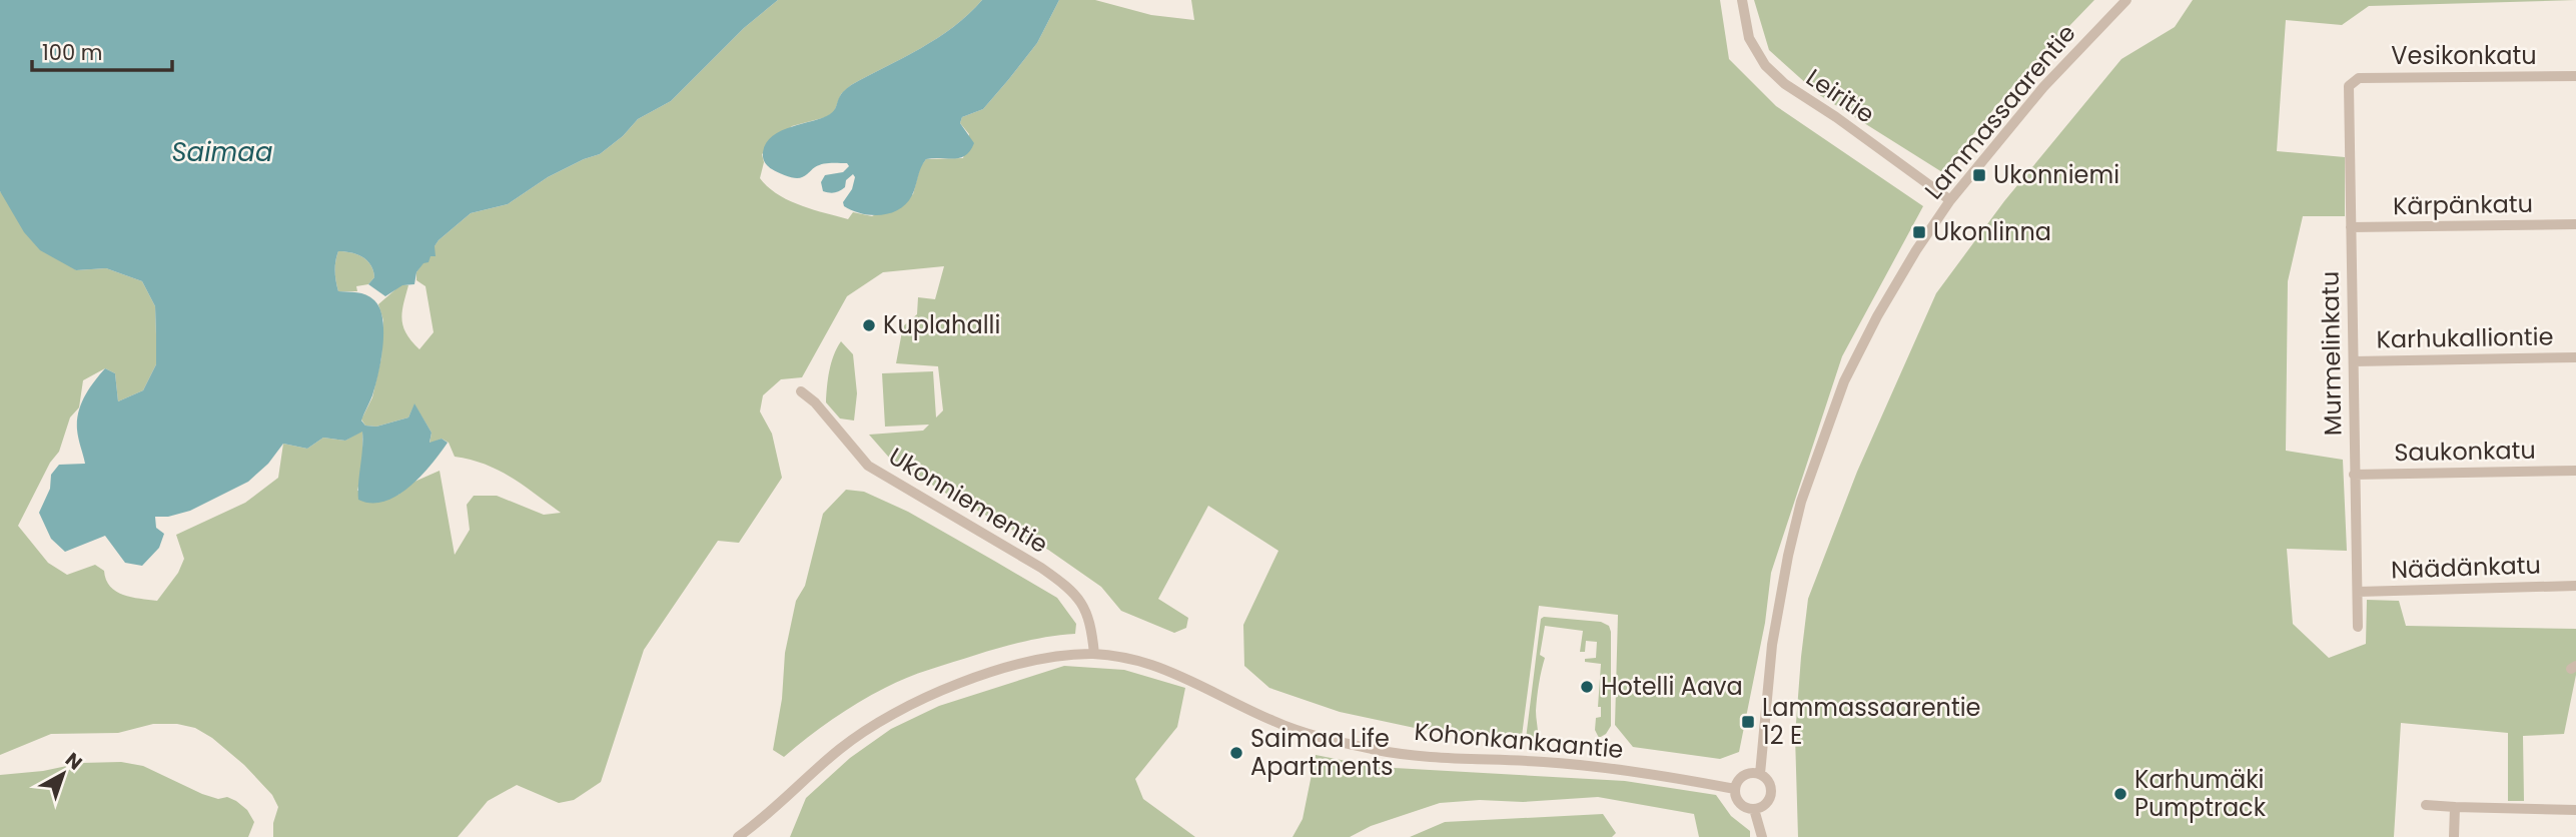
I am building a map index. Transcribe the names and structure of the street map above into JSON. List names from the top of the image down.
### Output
{
  "streets": {
    "street": [
      "Vesikonkatu",
      "Leiritie",
      "Lammassaarentie",
      "Kärpänkatu",
      "Karhukalliontie",
      "Murmelinkatu",
      "Saukonkatu",
      "Ukonniementie",
      "Näädänkatu",
      "Kohonkankaantie"
    ]
  },
  "crossings": [
    ["Vesikonkatu", "Murmelinkatu"],
    ["Leiritie", "Lammassaarentie"],
    ["Lammassaarentie", "Kohonkankaantie"],
    ["Kärpänkatu", "Murmelinkatu"],
    ["Karhukalliontie", "Murmelinkatu"],
    ["Murmelinkatu", "Saukonkatu"],
    ["Murmelinkatu", "Näädänkatu"],
    ["Ukonniementie", "Kohonkankaantie"]
  ],
  "water": ["Saimaa"],
  "places": {
    "transit": ["Ukonniemi", "Ukonlinna", "Lammassaarentie 12 E"],
    "other": [
      "Kuplahalli",
      "Hotelli Aava",
      "Saimaa Life Apartments",
      "Karhumäki Pumptrack"
    ]
  },
  "scale_bar": "100 m",
  "north": "top right"
}
